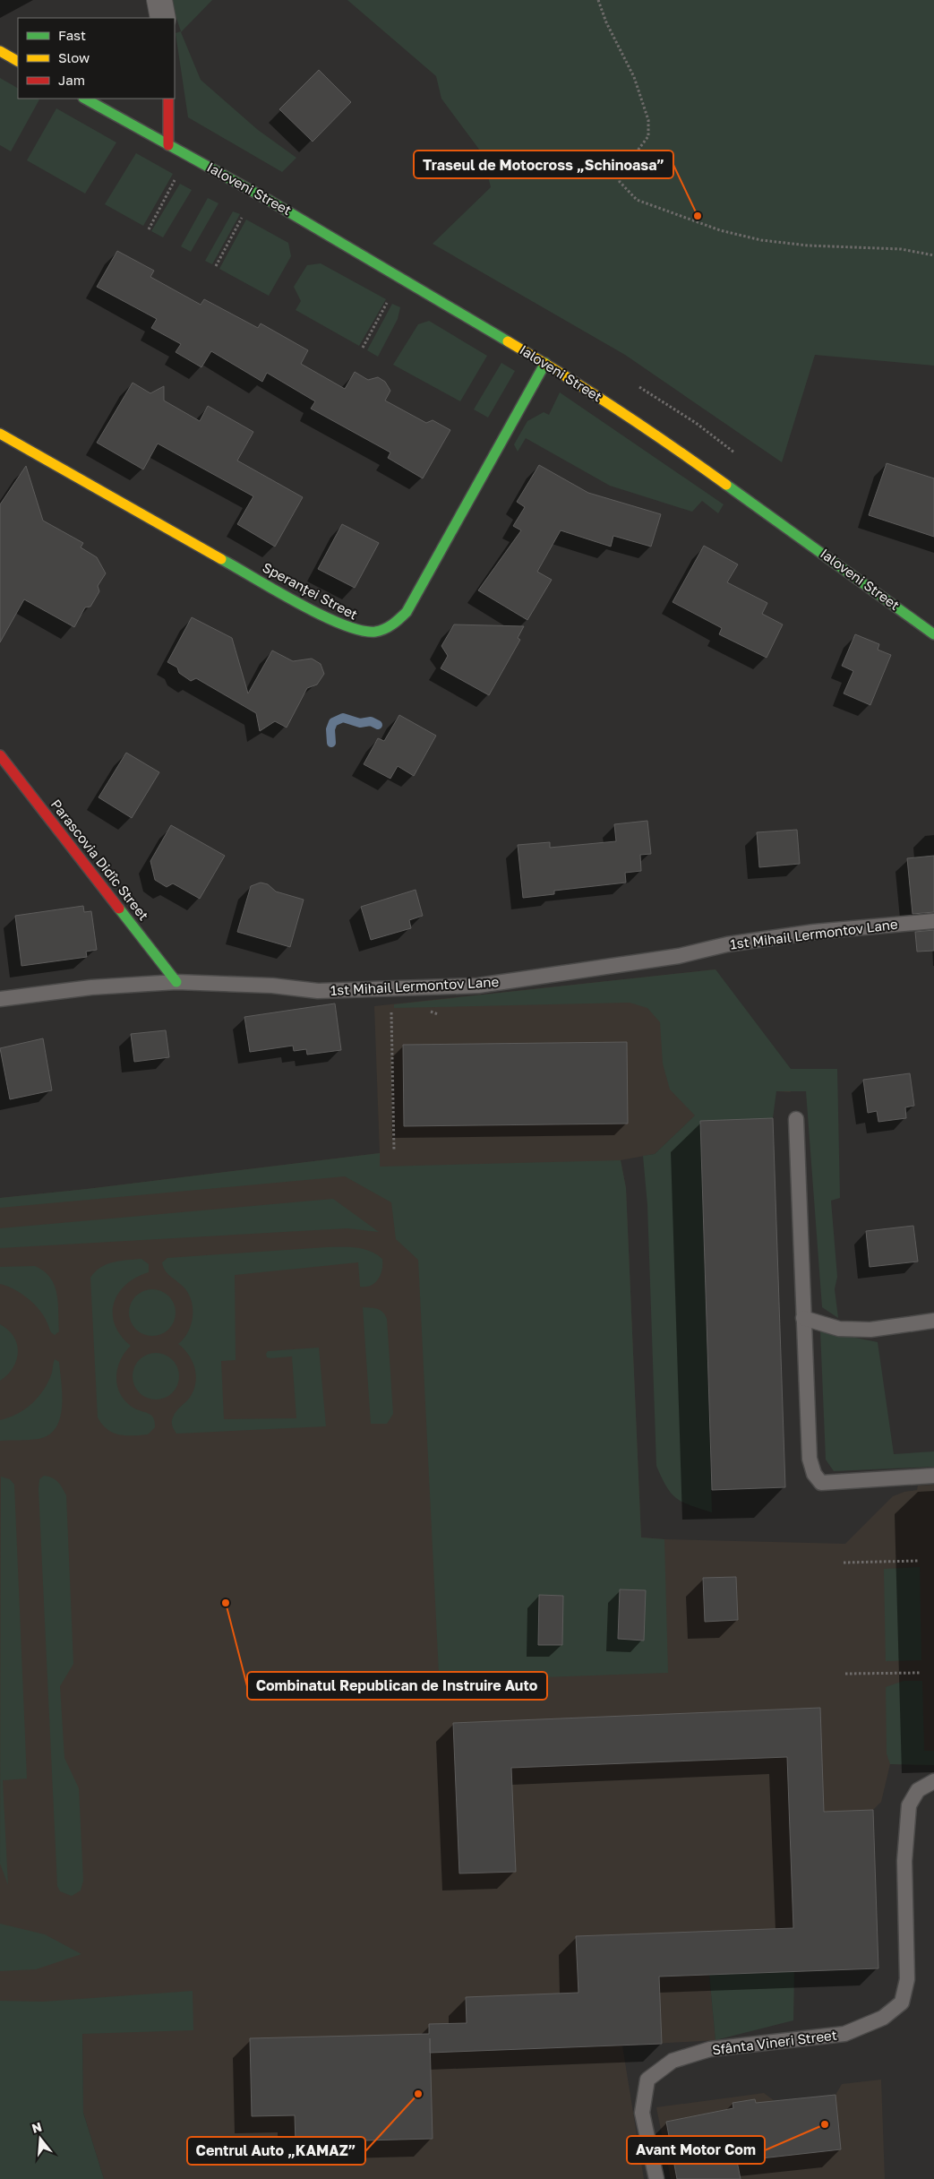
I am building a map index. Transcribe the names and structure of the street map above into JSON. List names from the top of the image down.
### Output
{
  "streets": {
    "street": ["Ialoveni Street", "Speranței Street", "Parascovia Didîc Street"],
    "lane": ["1st Mihail Lermontov Lane", "Sfânta Vineri Street"]
  },
  "crossings": [
    ["Ialoveni Street", "Speranței Street"],
    ["Parascovia Didîc Street", "1st Mihail Lermontov Lane"]
  ],
  "places": [
    "Traseul de Motocross „Schinoasa”",
    "Combinatul Republican de Instruire Auto",
    "Centrul Auto „KAMAZ”",
    "Avant Motor Com"
  ],
  "legend": ["Fast", "Slow", "Jam"],
  "north": "top"
}
